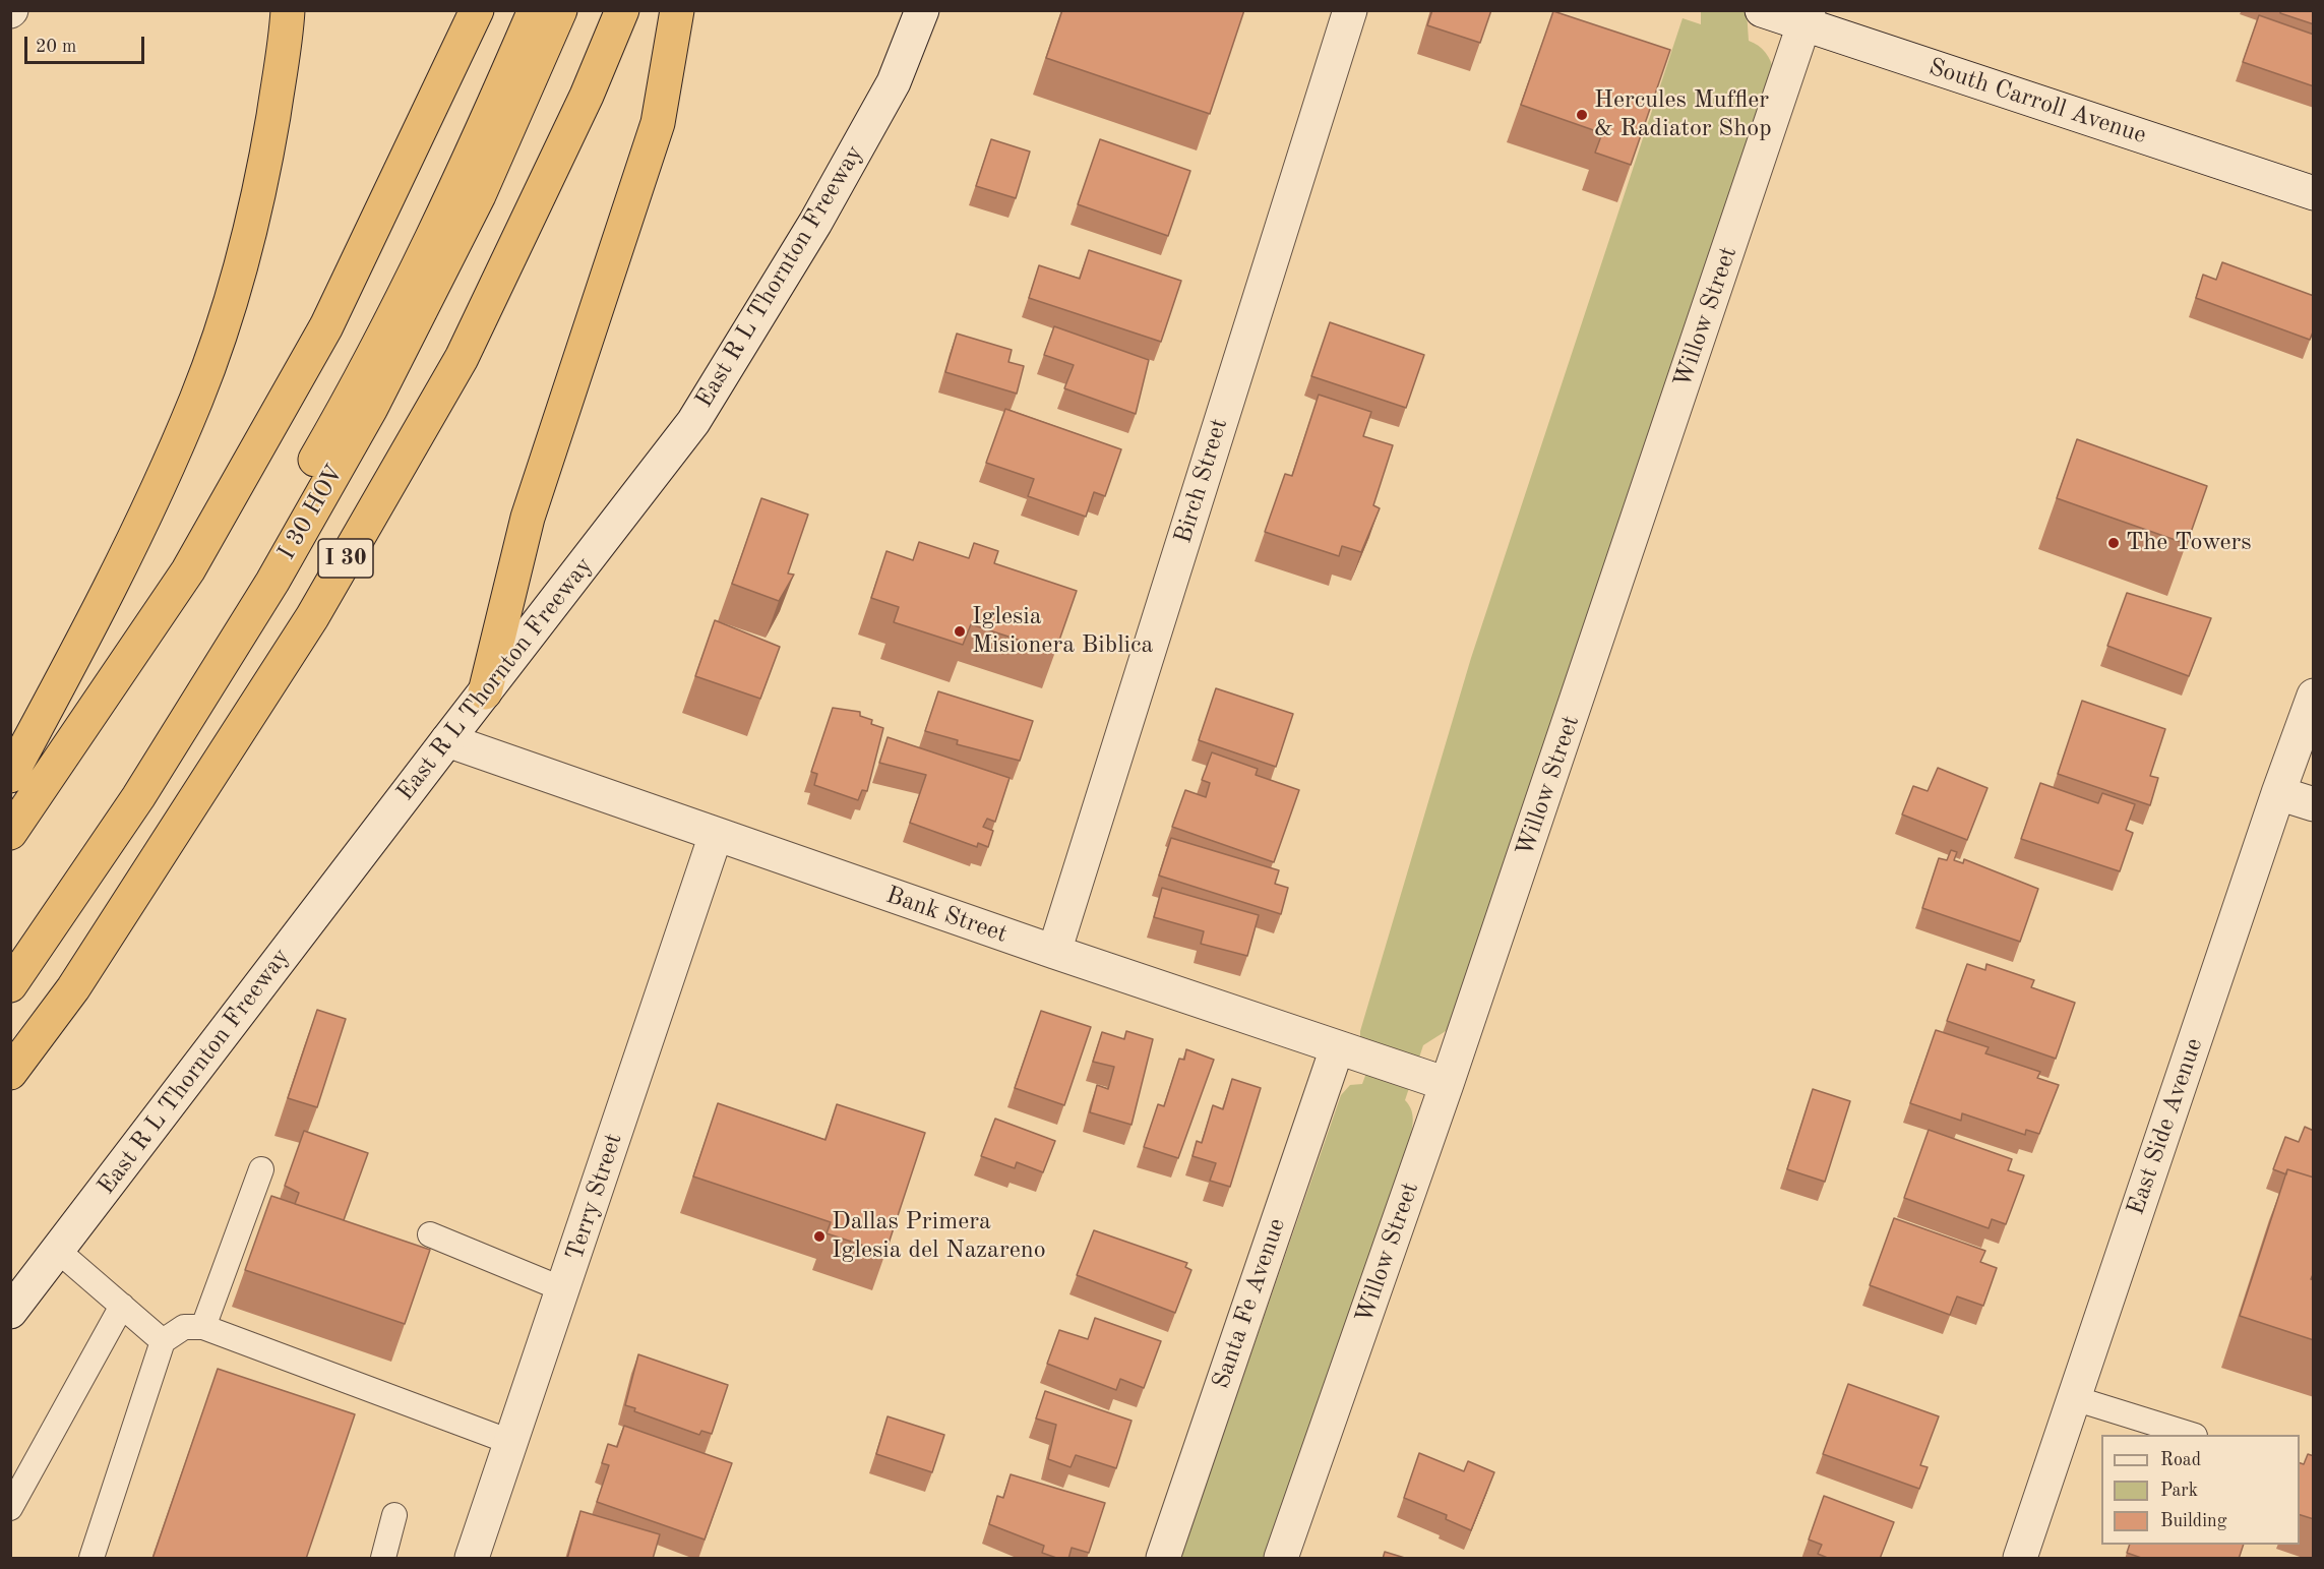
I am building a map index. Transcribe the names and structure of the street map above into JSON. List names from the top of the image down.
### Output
{
  "streets": {
    "highway": ["I 30 HOV", "I 30"],
    "street": [
      "South Carroll Avenue",
      "East R L Thornton Freeway",
      "Willow Street",
      "Birch Street",
      "Bank Street",
      "East Side Avenue",
      "Terry Street",
      "Santa Fe Avenue"
    ]
  },
  "crossings": [
    ["South Carroll Avenue", "Willow Street"],
    ["East R L Thornton Freeway", "Bank Street"],
    ["Willow Street", "Bank Street"],
    ["Birch Street", "Bank Street"],
    ["Bank Street", "Terry Street"],
    ["Bank Street", "Santa Fe Avenue"]
  ],
  "places": [
    "Hercules Muffler & Radiator Shop",
    "The Towers",
    "Iglesia Misionera Biblica",
    "Dallas Primera Iglesia del Nazareno"
  ],
  "legend": ["Road", "Park", "Building"],
  "scale_bar": "20 m"
}
